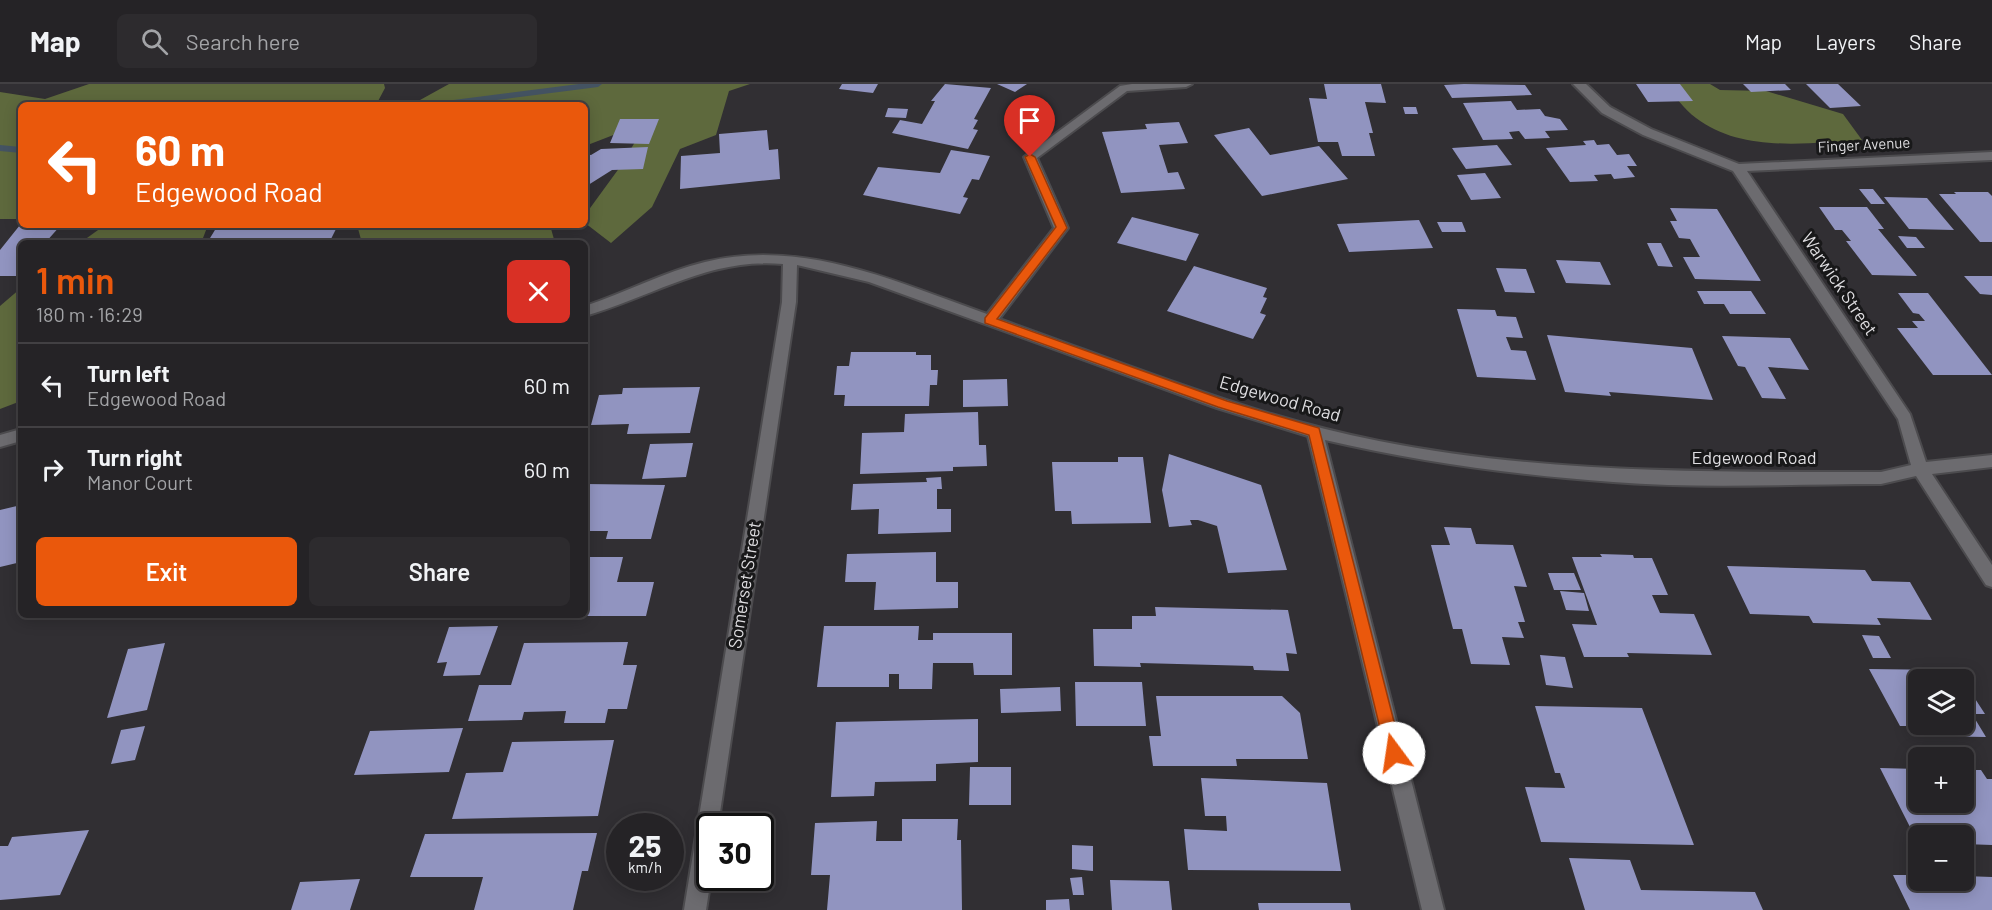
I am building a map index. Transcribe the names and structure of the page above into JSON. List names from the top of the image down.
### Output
{
  "streets": {
    "street": [
      "Finger Avenue",
      "Warwick Street",
      "Edgewood Road",
      "Somerset Street"
    ]
  },
  "crossings": [
    ["Finger Avenue", "Warwick Street"],
    ["Warwick Street", "Edgewood Road"],
    ["Edgewood Road", "Somerset Street"]
  ],
  "page": {
    "header": "Map",
    "search": "Search here",
    "nav": ["Map", "Layers", "Share"],
    "turn": ["60 m", "Edgewood Road"],
    "heading": ["1 min", "180 m · 16:29"],
    "list": [
      {
        "name": "Turn left",
        "note": "Edgewood Road",
        "value": "60 m"
      },
      {
        "name": "Turn right",
        "note": "Manor Court",
        "value": "60 m"
      }
    ],
    "buttons": ["Exit", "Share"],
    "map_buttons": ["+", "−"],
    "speed": "25 km/h",
    "limit": "30"
  }
}
